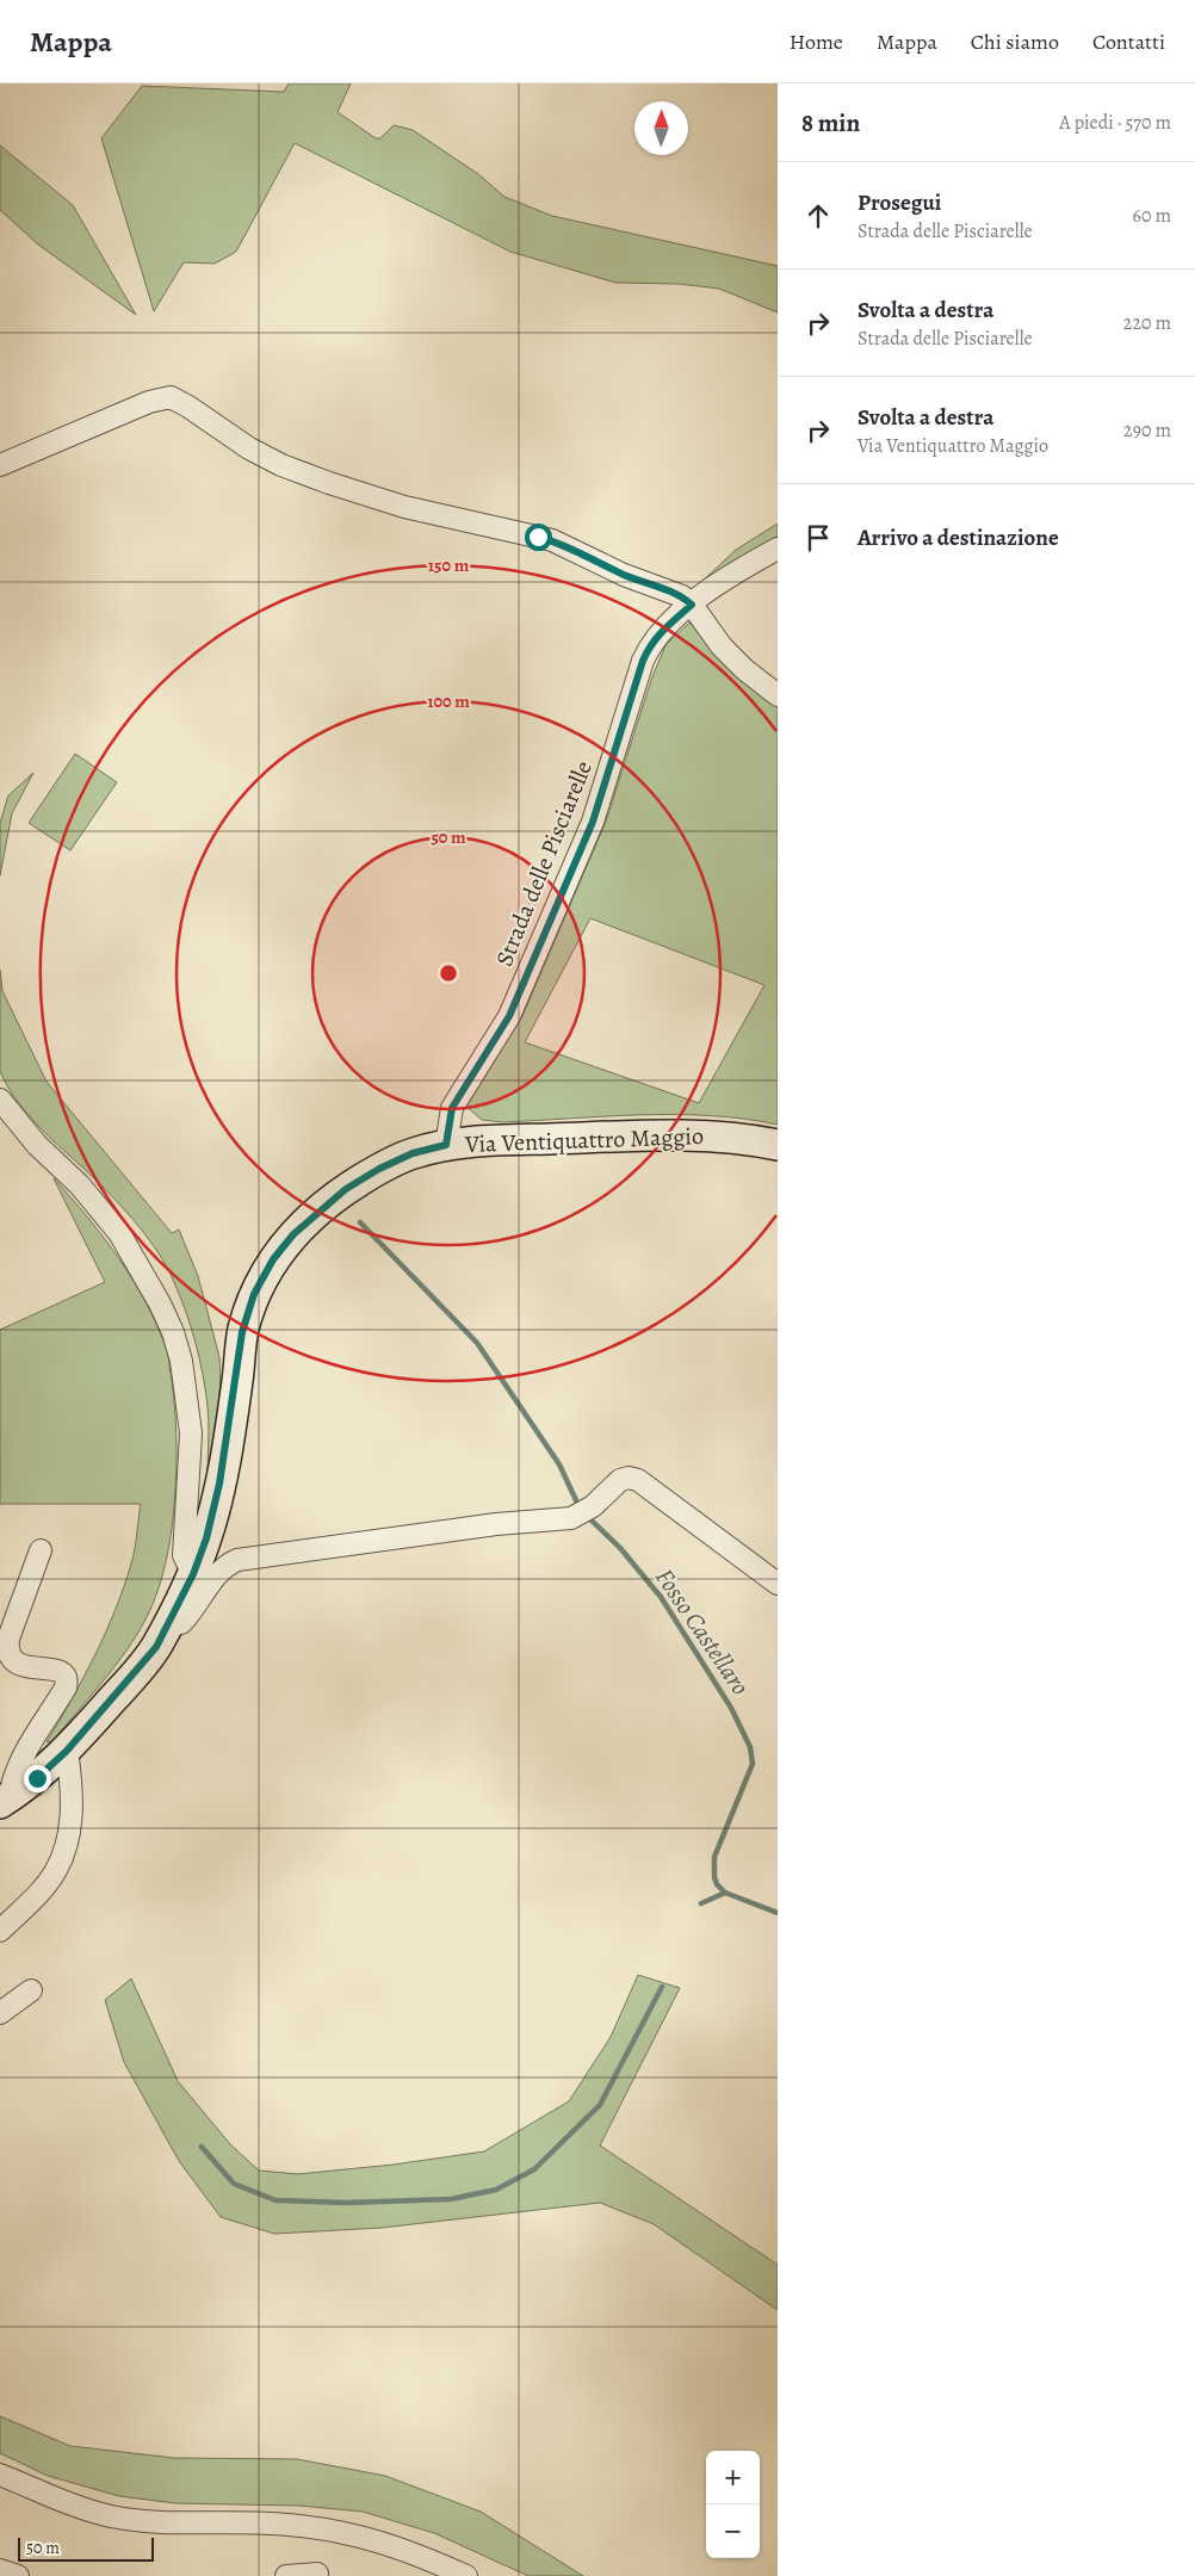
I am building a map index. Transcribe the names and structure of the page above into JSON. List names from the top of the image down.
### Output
{
  "streets": {
    "main road": ["Via Ventiquattro Maggio"],
    "street": ["Strada delle Pisciarelle"]
  },
  "crossings": [
    ["Strada delle Pisciarelle", "Via Ventiquattro Maggio"]
  ],
  "water": ["Fosso Castellaro"],
  "scale_bar": "50 m",
  "north": "top",
  "page": {
    "header": "Mappa",
    "nav": [
      "Home",
      "Mappa",
      "Chi siamo",
      "Contatti"
    ],
    "heading": ["8 min", "A piedi · 570 m"],
    "list": [
      ["Prosegui", "Strada delle Pisciarelle", "60 m"],
      ["Svolta a destra", "Strada delle Pisciarelle", "220 m"],
      ["Svolta a destra", "Via Ventiquattro Maggio", "290 m"],
      "Arrivo a destinazione"
    ],
    "map_buttons": ["+", "−"],
    "scale": "50 m"
  },
  "rings": ["150 m", "100 m", "50 m"]
}
